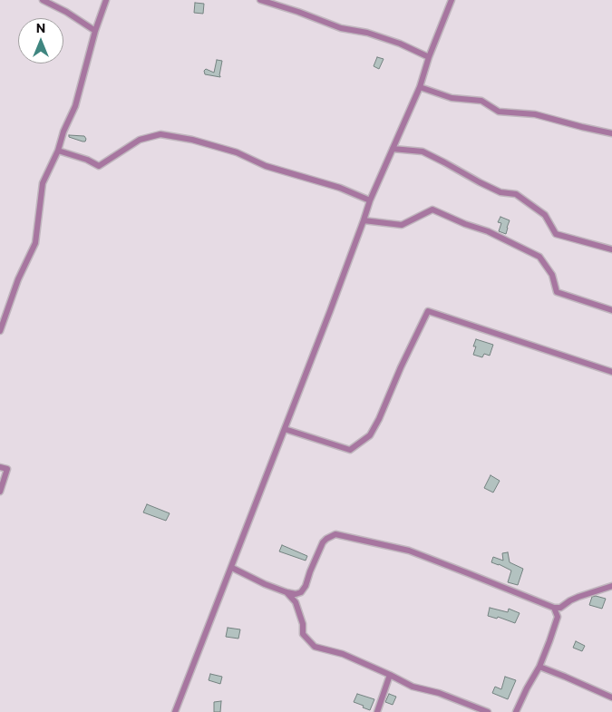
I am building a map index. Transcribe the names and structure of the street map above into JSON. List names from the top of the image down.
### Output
{
  "north": "top"
}
